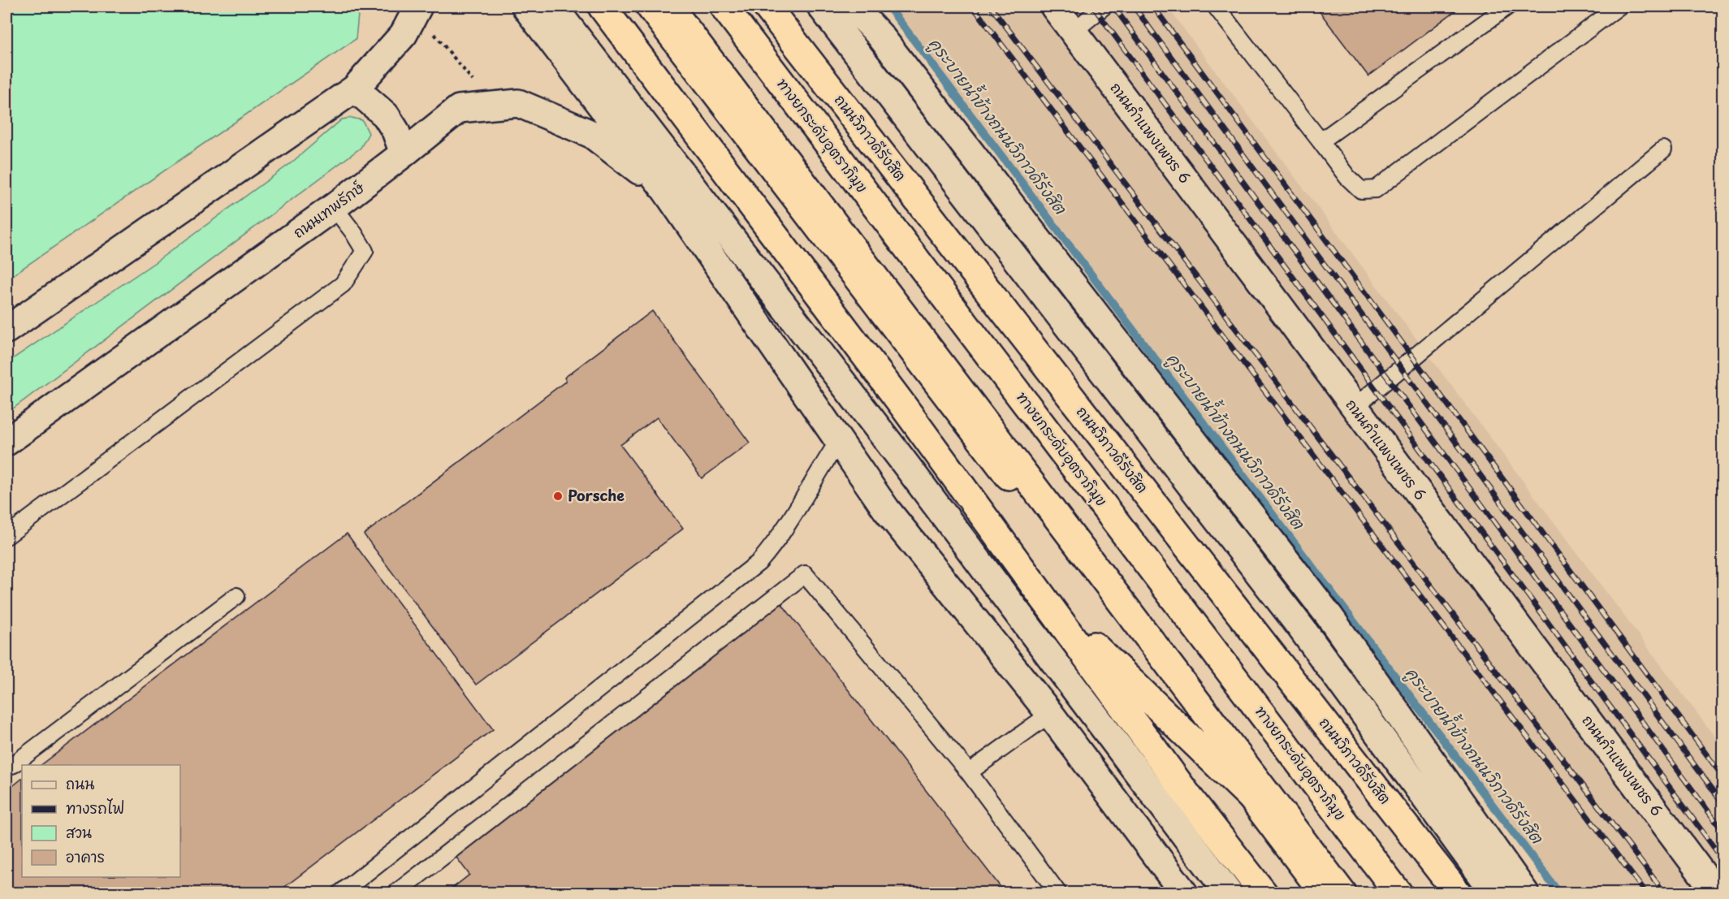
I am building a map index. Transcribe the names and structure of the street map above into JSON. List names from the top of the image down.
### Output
{
  "streets": {
    "highway": ["ทางยกระดับอุตราภิมุข", "ถนนวิภาวดีรังสิต"],
    "main road": ["ถนนกำแพงเพชร 6", "ถนนเทพรักษ์"]
  },
  "water": ["คูระบายน้ำข้างถนนวิภาวดีรังสิต"],
  "places": ["Porsche"],
  "legend": [
    "ถนน",
    "ทางรถไฟ",
    "สวน",
    "อาคาร"
  ]
}
